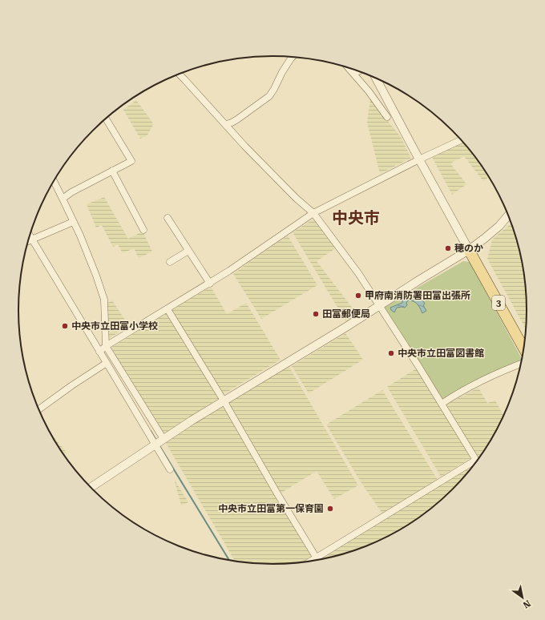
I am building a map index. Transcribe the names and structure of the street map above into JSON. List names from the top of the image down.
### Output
{
  "streets": {
    "main road": ["3"]
  },
  "districts": ["中央市"],
  "places": [
    "穂のか",
    "甲府南消防署田富出張所",
    "田富郵便局",
    "中央市立田富小学校",
    "中央市立田富図書館",
    "中央市立田富第一保育園"
  ],
  "north": "bottom right"
}
